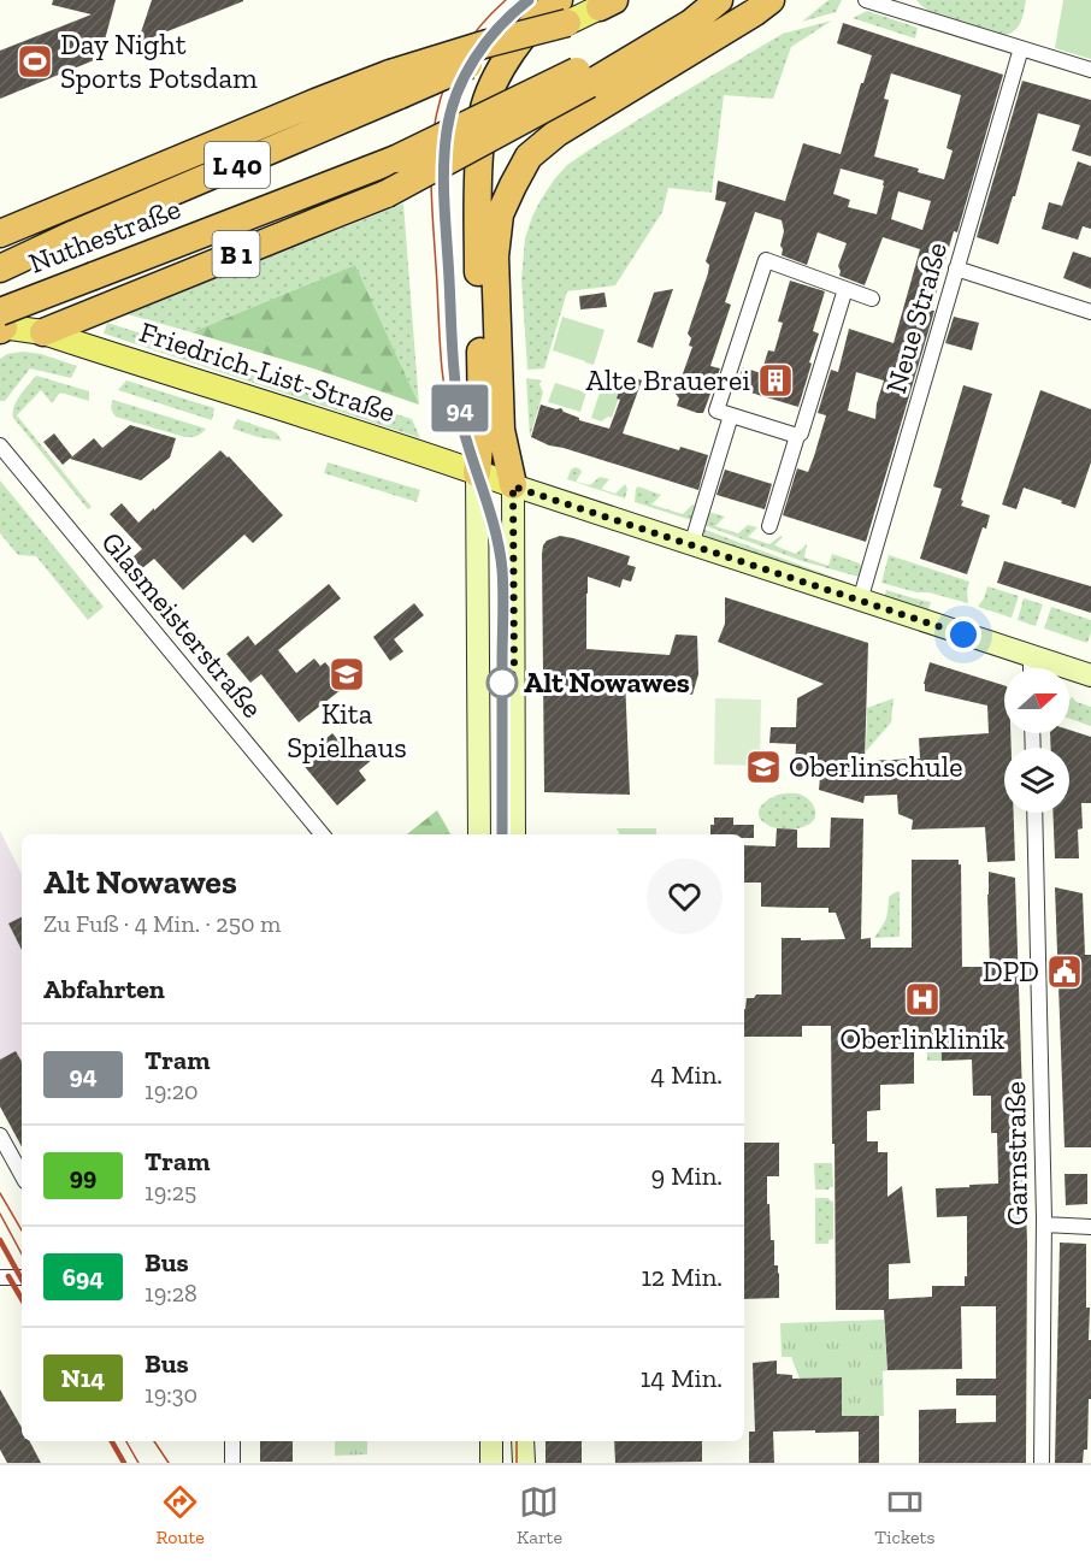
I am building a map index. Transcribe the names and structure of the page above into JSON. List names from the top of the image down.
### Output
{
  "streets": {
    "highway": ["L 40", "Nuthestraße", "B 1"],
    "main road": ["Friedrich-List-Straße"],
    "street": ["Neue Straße", "Glasmeisterstraße", "Garnstraße"]
  },
  "crossings": [
    ["Nuthestraße", "B 1"],
    ["Nuthestraße", "Friedrich-List-Straße"],
    ["B 1", "Friedrich-List-Straße"]
  ],
  "places": {
    "sports": ["Day Night Sports Potsdam"],
    "building": ["Alte Brauerei"],
    "school or university": ["Kita Spielhaus", "Oberlinschule"],
    "other": ["Alt Nowawes"],
    "public building": ["DPD"],
    "hospital": ["Oberlinklinik"]
  },
  "lines": ["tram line 94"],
  "north": "right",
  "page": {
    "on_map": "94",
    "heading": [
      ["Alt Nowawes", "Zu Fuß · 4 Min. · 250 m"],
      "Abfahrten"
    ],
    "list": [
      {
        "mark": "94",
        "name": "Tram",
        "note": "19:20",
        "value": "4 Min."
      },
      {
        "mark": "99",
        "name": "Tram",
        "note": "19:25",
        "value": "9 Min."
      },
      {
        "mark": "694",
        "name": "Bus",
        "note": "19:28",
        "value": "12 Min."
      },
      {
        "mark": "N14",
        "name": "Bus",
        "note": "19:30",
        "value": "14 Min."
      }
    ],
    "tabs": ["Route", "Karte", "Tickets"]
  }
}
